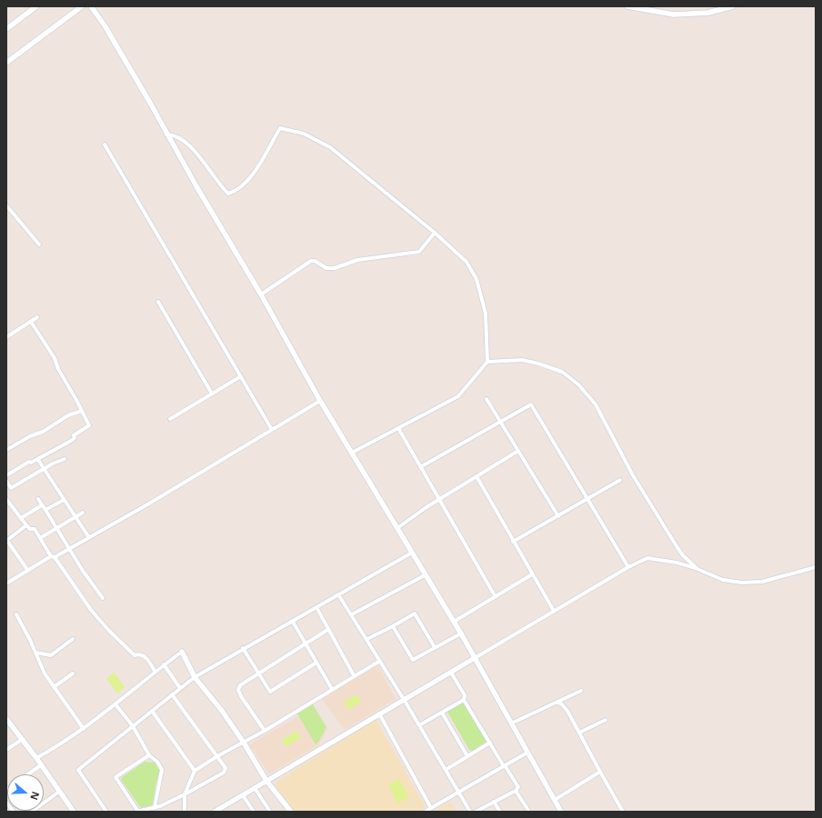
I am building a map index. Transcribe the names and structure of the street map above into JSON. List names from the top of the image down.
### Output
{
  "north": "right"
}
